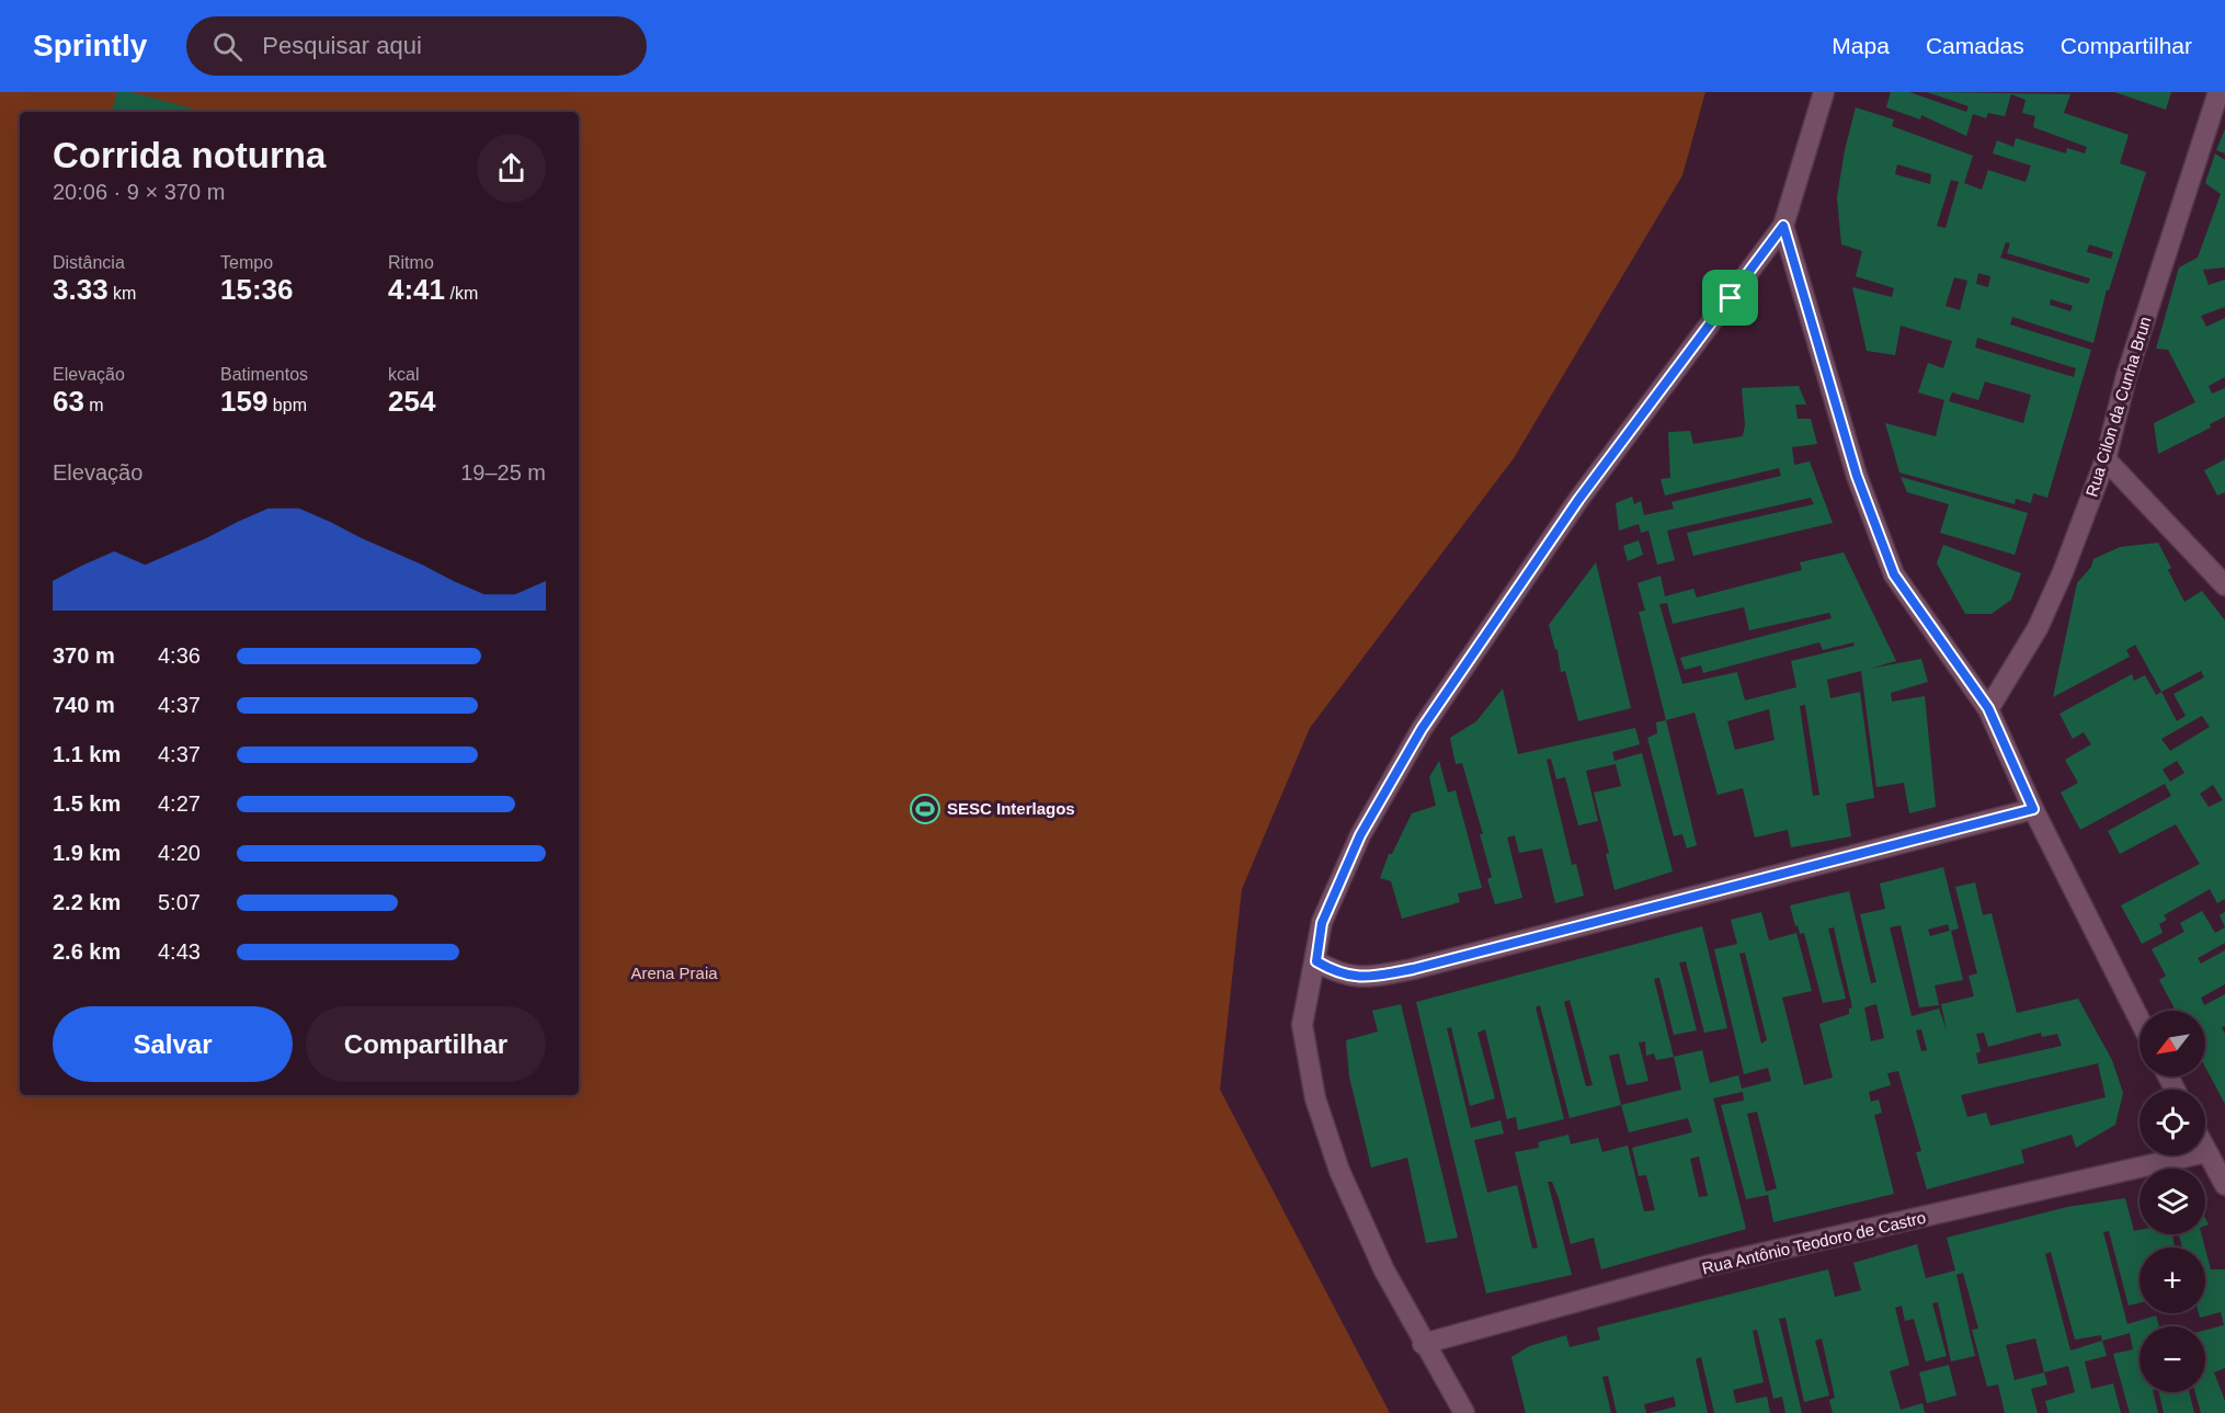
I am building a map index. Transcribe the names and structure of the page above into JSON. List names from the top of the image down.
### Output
{
  "streets": {
    "street": ["Rua Cilon da Cunha Brun", "Rua Antônio Teodoro de Castro"]
  },
  "parks": ["Arena Praia"],
  "places": {
    "sports": ["SESC Interlagos"]
  },
  "north": "bottom left",
  "page": {
    "header": "Sprintly",
    "search": "Pesquisar aqui",
    "nav": ["Mapa", "Camadas", "Compartilhar"],
    "heading": ["Corrida noturna", "20:06 · 9 × 370 m"],
    "stats": [
      ["Distância", "3.33 km"],
      ["Tempo", "15:36"],
      ["Ritmo", "4:41 /km"],
      ["Elevação", "63 m"],
      ["Batimentos", "159 bpm"],
      ["kcal", "254"]
    ],
    "chart": ["Elevação", "19–25 m"],
    "list": [
      {
        "name": "370 m",
        "note": "4:36"
      },
      {
        "name": "740 m",
        "note": "4:37"
      },
      {
        "name": "1.1 km",
        "note": "4:37"
      },
      {
        "name": "1.5 km",
        "note": "4:27"
      },
      {
        "name": "1.9 km",
        "note": "4:20"
      },
      {
        "name": "2.2 km",
        "note": "5:07"
      },
      {
        "name": "2.6 km",
        "note": "4:43"
      }
    ],
    "buttons": ["Salvar", "Compartilhar"],
    "map_buttons": ["+", "−"]
  }
}
